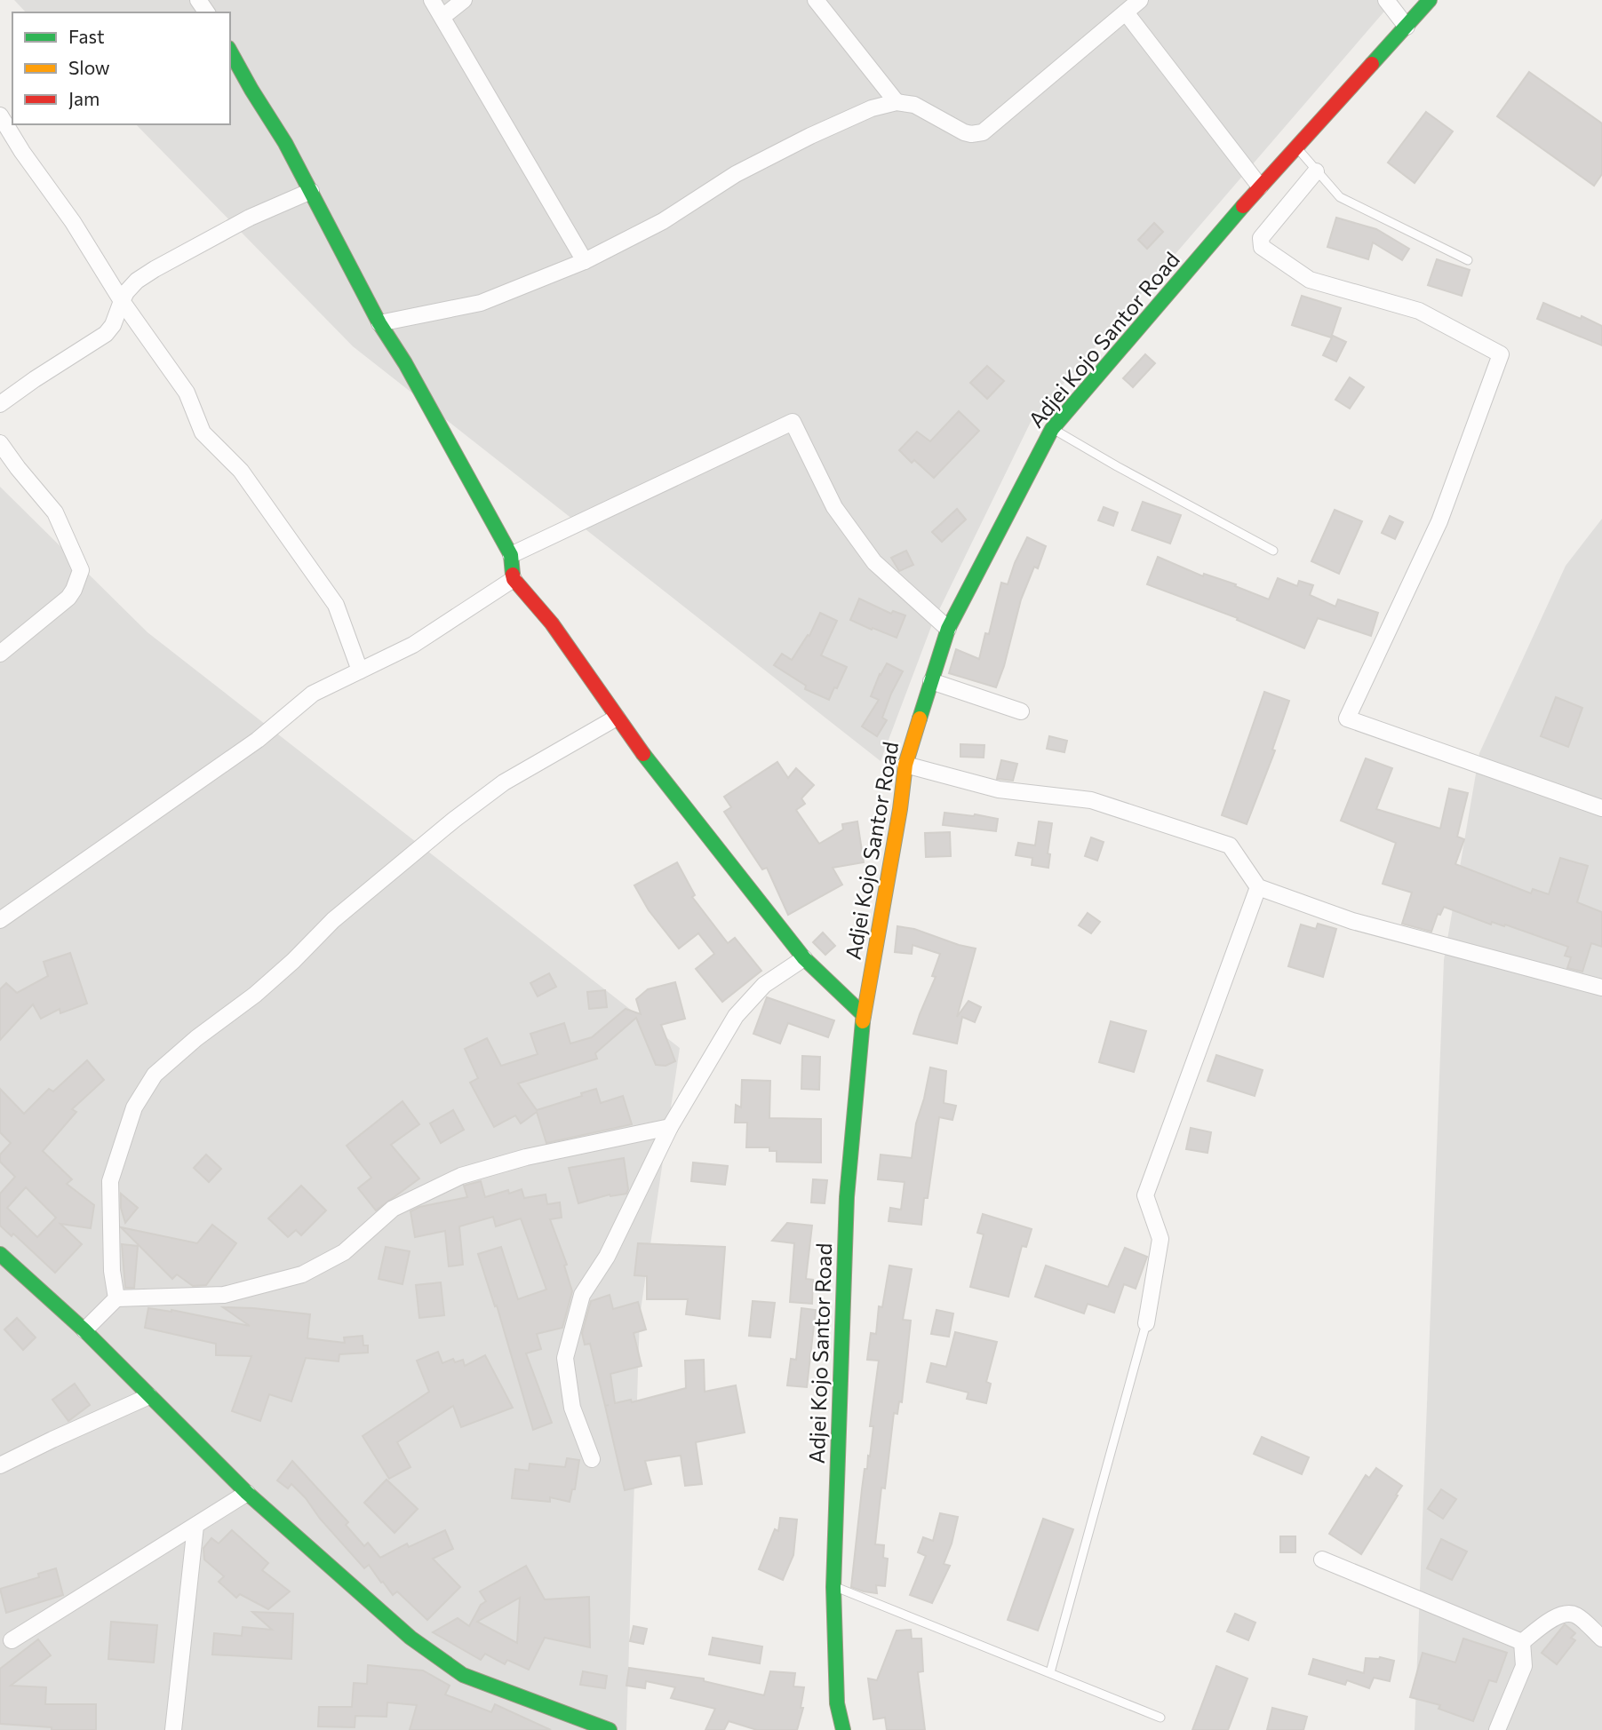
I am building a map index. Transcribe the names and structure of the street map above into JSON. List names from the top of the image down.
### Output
{
  "streets": {
    "street": ["Adjei Kojo Santor Road"]
  },
  "legend": ["Fast", "Slow", "Jam"]
}
